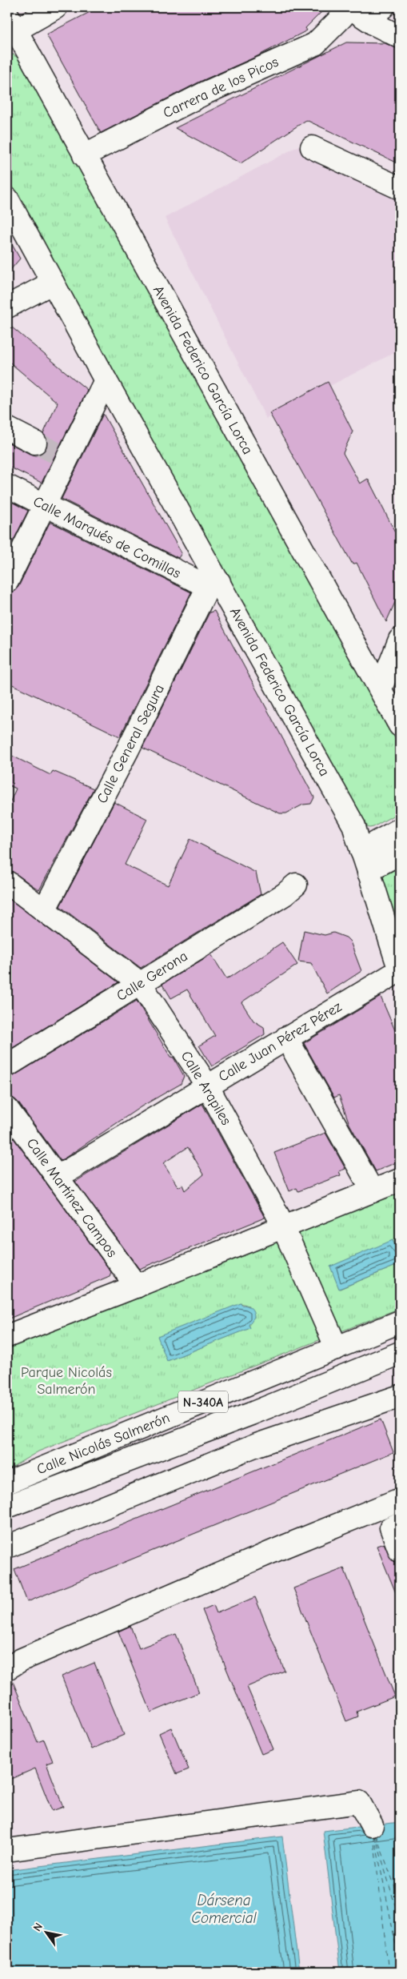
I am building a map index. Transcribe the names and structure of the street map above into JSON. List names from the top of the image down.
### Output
{
  "streets": {
    "main road": [
      "Carrera de los Picos",
      "Avenida Federico García Lorca",
      "Calle Marqués de Comillas",
      "Calle General Segura",
      "Calle Gerona",
      "Calle Juan Pérez Pérez",
      "Calle Arapiles",
      "Calle Martínez Campos",
      "N-340A",
      "Calle Nicolás Salmerón"
    ]
  },
  "crossings": [
    ["Carrera de los Picos", "Avenida Federico García Lorca"],
    ["Avenida Federico García Lorca", "Calle Marqués de Comillas"],
    ["Avenida Federico García Lorca", "Calle General Segura"],
    ["Avenida Federico García Lorca", "Calle Juan Pérez Pérez"],
    ["Calle Marqués de Comillas", "Calle General Segura"],
    ["Calle General Segura", "Calle Arapiles"],
    ["Calle Gerona", "Calle Arapiles"],
    ["Calle Juan Pérez Pérez", "Calle Arapiles"],
    ["Calle Juan Pérez Pérez", "Calle Martínez Campos"],
    ["Calle Arapiles", "Calle Nicolás Salmerón"]
  ],
  "water": ["Dársena Comercial"],
  "parks": ["Parque Nicolás Salmerón"],
  "north": "top left"
}
